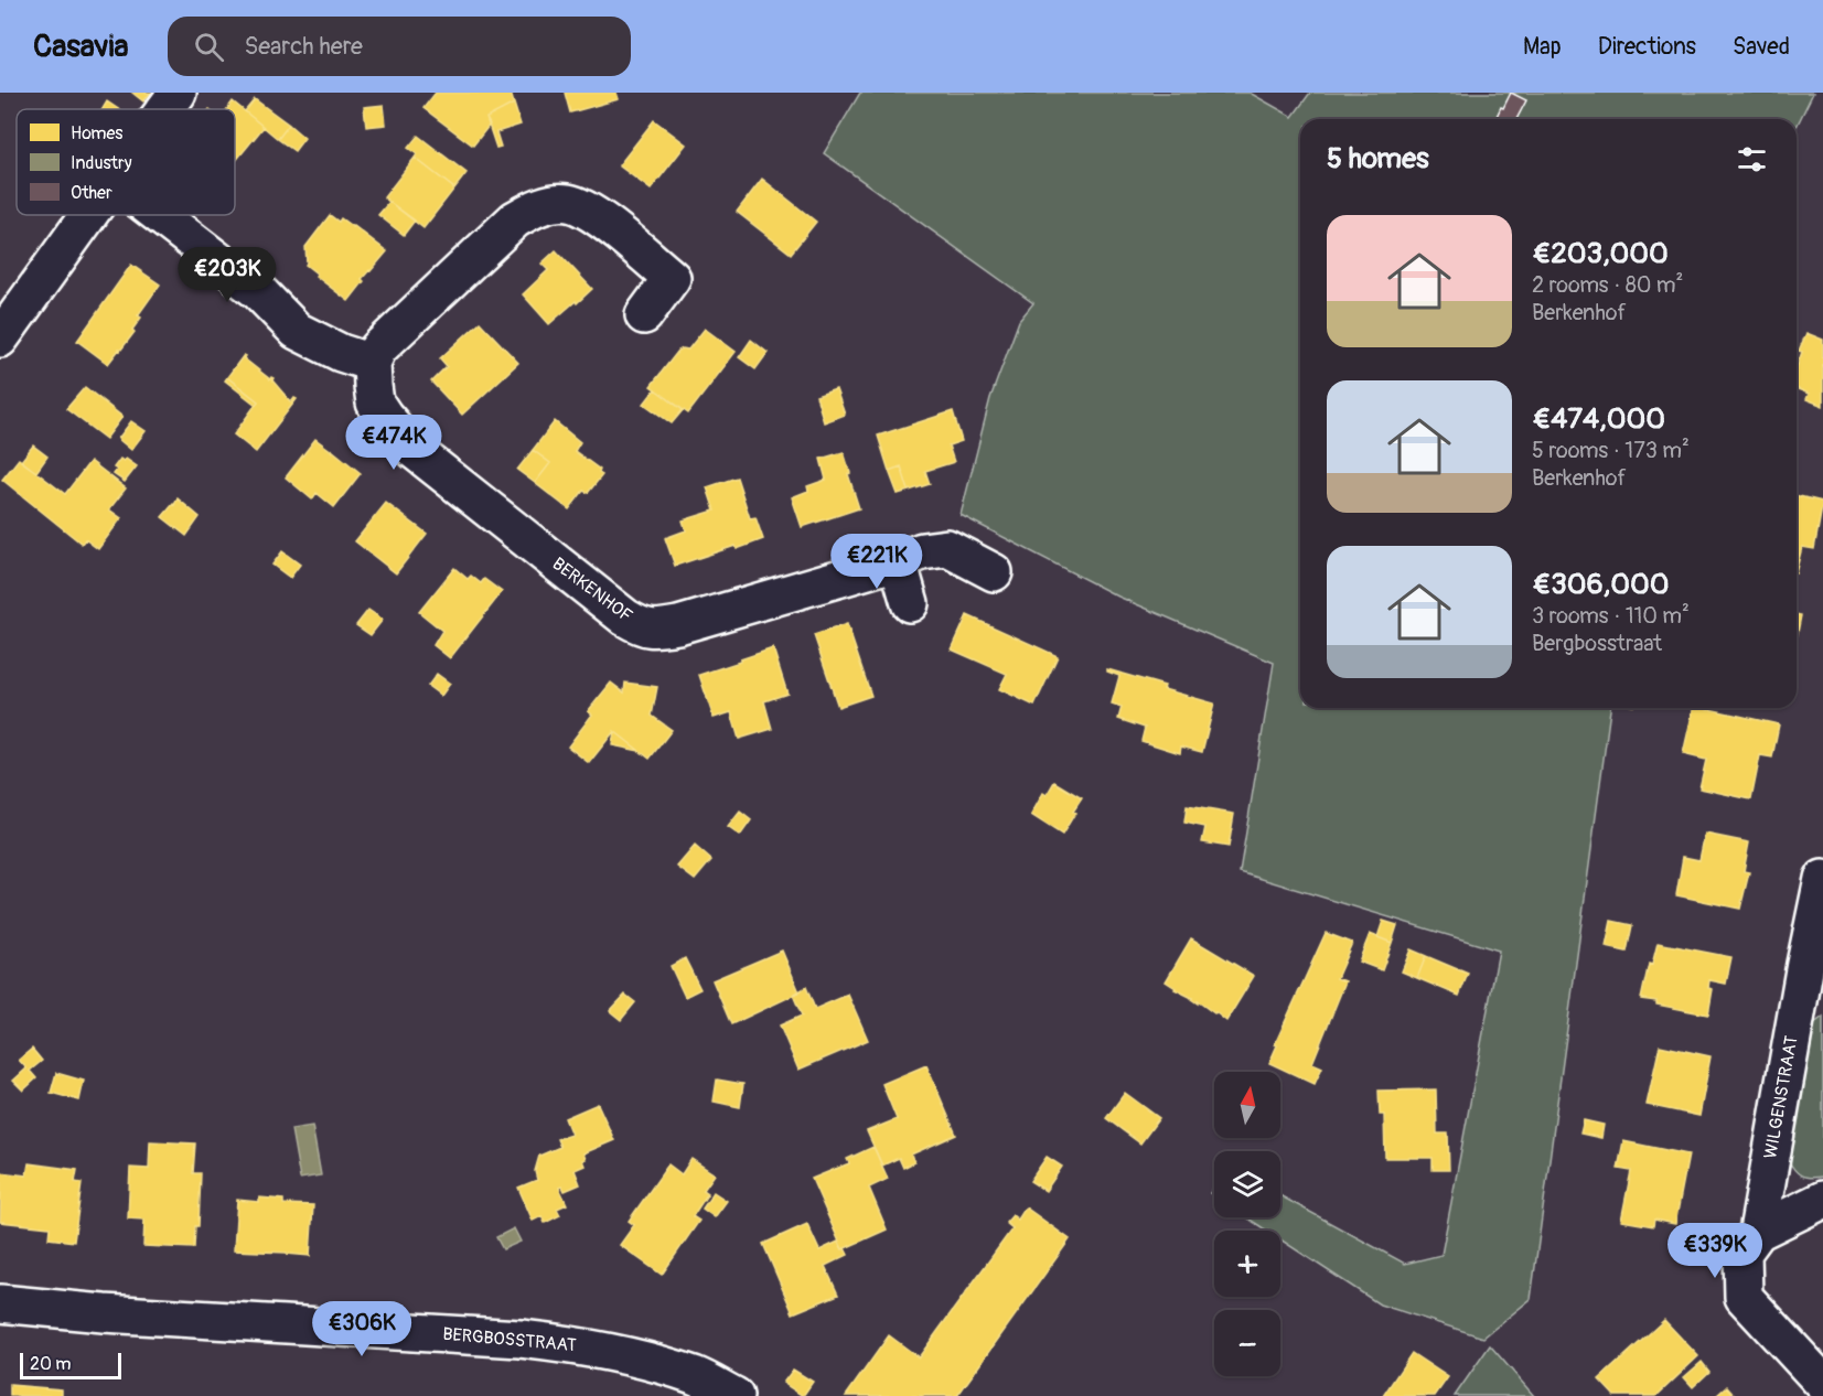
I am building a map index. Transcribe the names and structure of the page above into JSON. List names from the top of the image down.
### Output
{
  "streets": {
    "street": ["BERKENHOF", "WILGENSTRAAT", "BERGBOSSTRAAT"]
  },
  "legend": ["Homes", "Industry", "Other"],
  "scale_bar": "20 m",
  "north": "top",
  "page": {
    "header": "Casavia",
    "search": "Search here",
    "nav": ["Map", "Directions", "Saved"],
    "heading": "5 homes",
    "list": [
      {
        "name": "€203,000",
        "note": "2 rooms · 80 m² · Berkenhof"
      },
      {
        "name": "€474,000",
        "note": "5 rooms · 173 m² · Berkenhof"
      },
      {
        "name": "€306,000",
        "note": "3 rooms · 110 m² · Bergbosstraat"
      }
    ],
    "price": [
      "€203K",
      "€474K",
      "€221K",
      "€339K",
      "€306K"
    ],
    "map_buttons": ["+", "−"],
    "scale": "20 m"
  }
}
